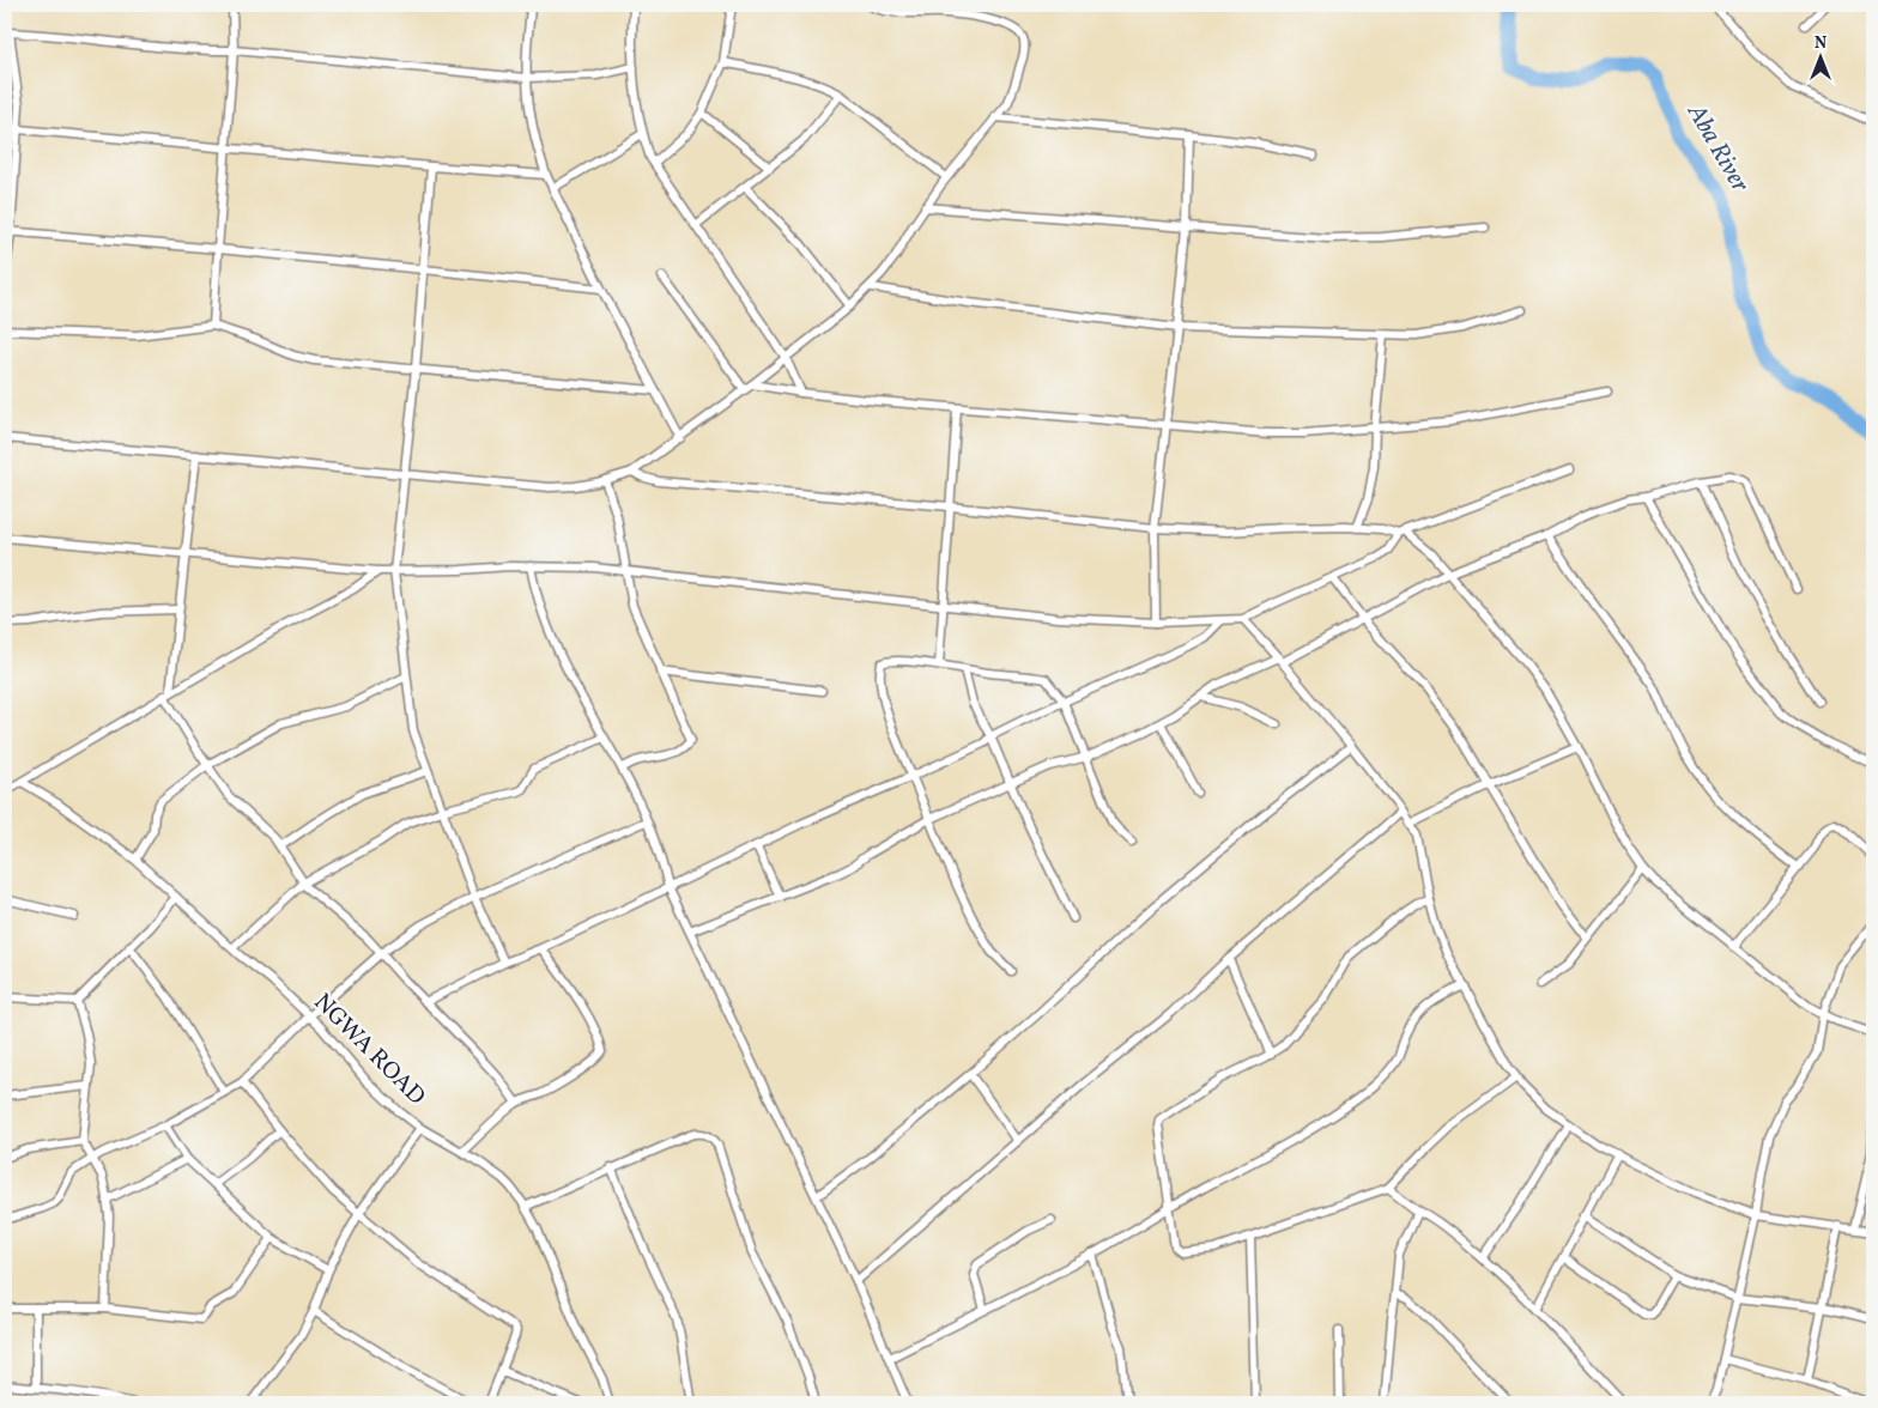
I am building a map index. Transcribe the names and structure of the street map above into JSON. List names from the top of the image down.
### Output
{
  "streets": {
    "street": ["NGWA ROAD"]
  },
  "water": ["Aba River"],
  "north": "top"
}
